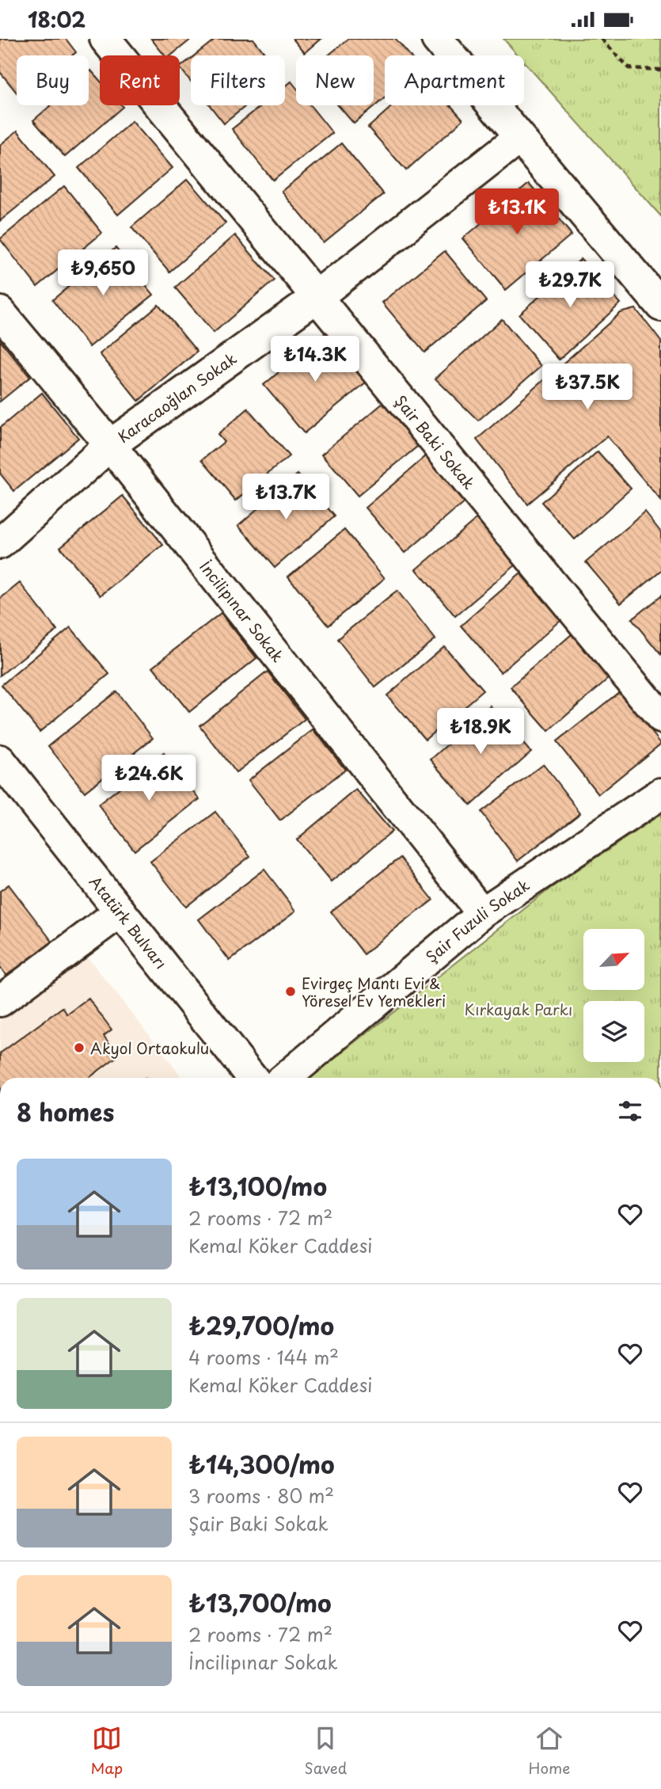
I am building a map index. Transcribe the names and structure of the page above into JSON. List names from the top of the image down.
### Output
{
  "streets": {
    "street": [
      "Karacaoğlan Sokak",
      "Şair Baki Sokak",
      "İncilipınar Sokak",
      "Şair Fuzuli Sokak",
      "Atatürk Bulvarı"
    ]
  },
  "crossings": [
    ["Karacaoğlan Sokak", "Şair Baki Sokak"],
    ["Karacaoğlan Sokak", "İncilipınar Sokak"],
    ["İncilipınar Sokak", "Şair Fuzuli Sokak"]
  ],
  "parks": ["Kırkayak Parkı"],
  "places": ["Evirgeç Mantı Evi & Yöresel Ev Yemekleri", "Akyol Ortaokulu"],
  "north": "top right",
  "page": {
    "status": "18:02",
    "chip": [
      "Buy",
      "Rent",
      "Filters",
      "New",
      "Apartment"
    ],
    "price": [
      "₺13.1K",
      "₺9,650",
      "₺29.7K",
      "₺14.3K",
      "₺37.5K",
      "₺13.7K",
      "₺18.9K",
      "₺24.6K"
    ],
    "heading": "8 homes",
    "list": [
      {
        "name": "₺13,100/mo",
        "note": "2 rooms · 72 m² · Kemal Köker Caddesi"
      },
      {
        "name": "₺29,700/mo",
        "note": "4 rooms · 144 m² · Kemal Köker Caddesi"
      },
      {
        "name": "₺14,300/mo",
        "note": "3 rooms · 80 m² · Şair Baki Sokak"
      },
      {
        "name": "₺13,700/mo",
        "note": "2 rooms · 72 m² · İncilipınar Sokak"
      }
    ],
    "tabs": ["Map", "Saved", "Home"]
  }
}
